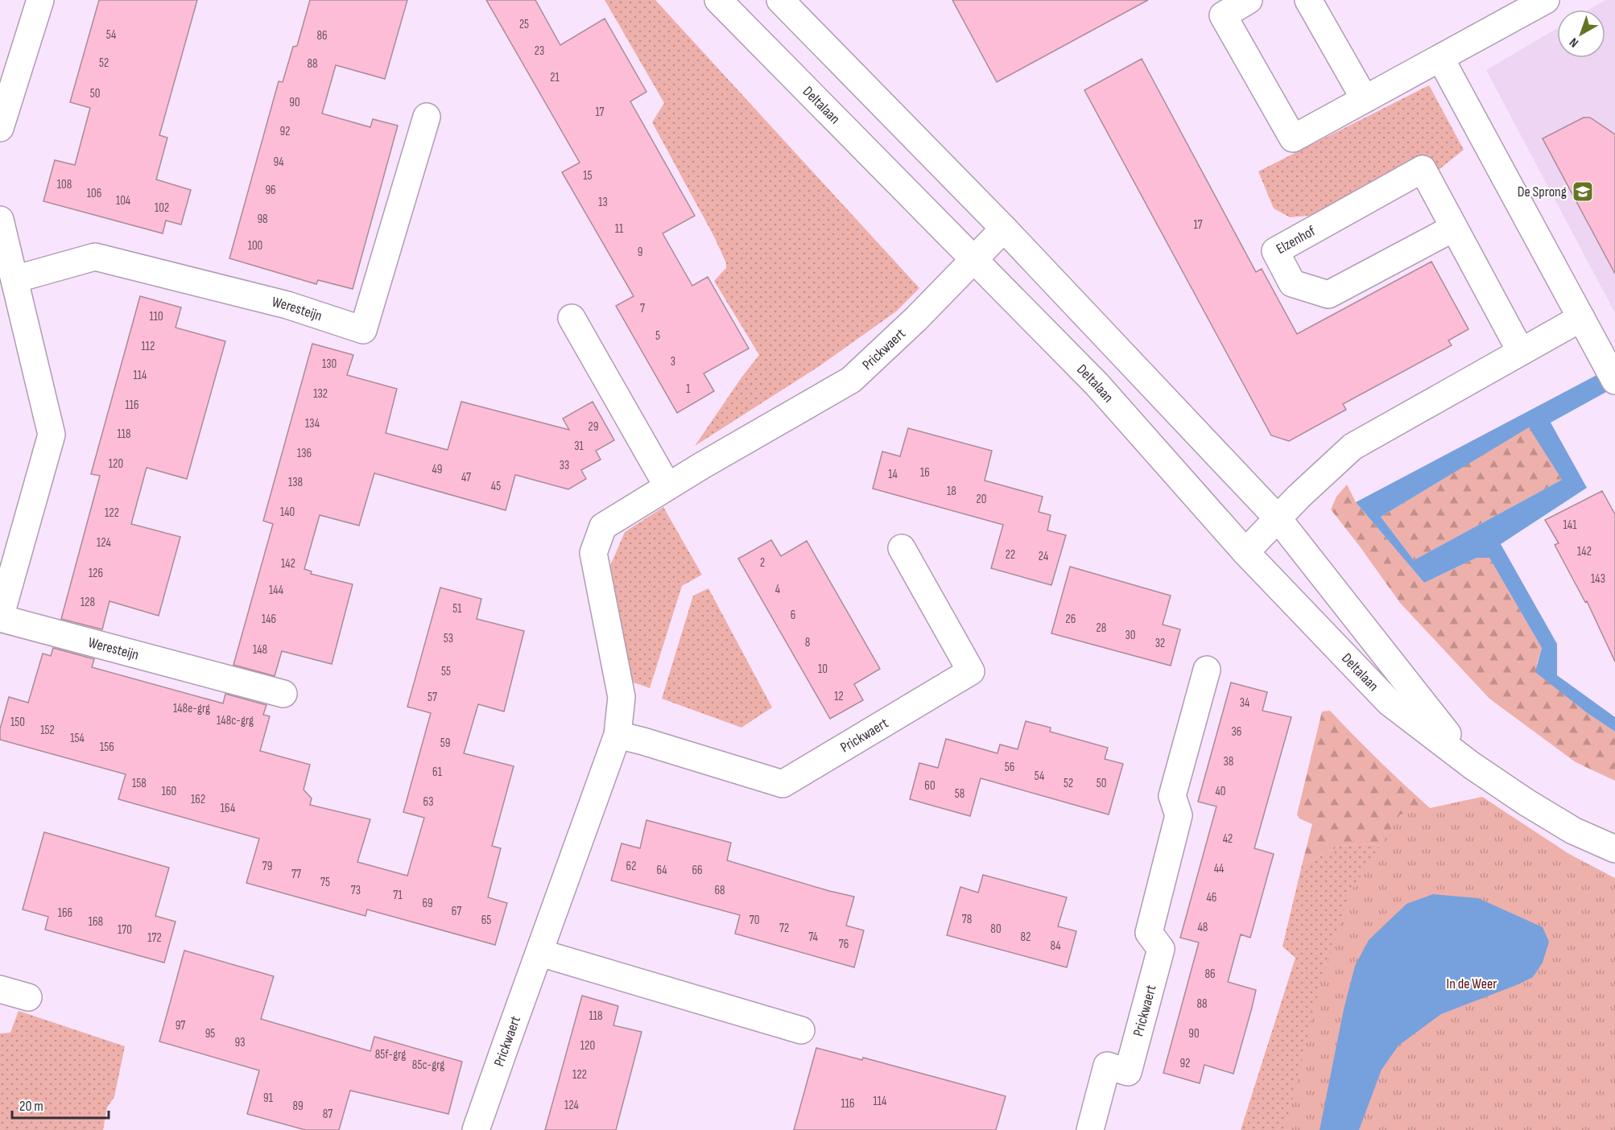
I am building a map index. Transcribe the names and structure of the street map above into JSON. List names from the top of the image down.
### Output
{
  "streets": {
    "street": [
      "Deltalaan",
      "Elzenhof",
      "Weresteijn",
      "Prickwaert"
    ]
  },
  "crossings": [
    ["Deltalaan", "Prickwaert"]
  ],
  "parks": ["In de Weer"],
  "places": {
    "school or university": ["De Sprong"]
  },
  "house_numbers": [
    "25",
    "54",
    "86",
    "23",
    "52",
    "88",
    "21",
    "50",
    "90",
    "17",
    "92",
    "94",
    "15",
    "108",
    "96",
    "106",
    "104",
    "13",
    "102",
    "98",
    "17",
    "11",
    "100",
    "9",
    "7",
    "110",
    "5",
    "112",
    "3",
    "130",
    "114",
    "1",
    "132",
    "116",
    "134",
    "29",
    "118",
    "31",
    "136",
    "120",
    "33",
    "49",
    "16",
    "14",
    "47",
    "138",
    "45",
    "18",
    "20",
    "140",
    "122",
    "141",
    "124",
    "142",
    "22",
    "24",
    "2",
    "142",
    "126",
    "143",
    "4",
    "144",
    "128",
    "51",
    "6",
    "146",
    "26",
    "28",
    "30",
    "53",
    "8",
    "32",
    "148",
    "10",
    "55",
    "12",
    "57",
    "34",
    "148e-grg",
    "148c-grg",
    "150",
    "152",
    "36",
    "154",
    "59",
    "156",
    "38",
    "56",
    "61",
    "54",
    "158",
    "52",
    "50",
    "60",
    "160",
    "40",
    "58",
    "162",
    "63",
    "164",
    "42",
    "79",
    "62",
    "44",
    "64",
    "66",
    "77",
    "75",
    "73",
    "68",
    "71",
    "46",
    "69",
    "67",
    "166",
    "78",
    "65",
    "70",
    "168",
    "48",
    "72",
    "80",
    "170",
    "74",
    "82",
    "172",
    "76",
    "84",
    "86",
    "88",
    "118",
    "97",
    "95",
    "90",
    "93",
    "120",
    "85f-grg",
    "92",
    "85c-grg",
    "122",
    "91",
    "114",
    "116",
    "124",
    "89",
    "87"
  ],
  "scale_bar": "20 m",
  "north": "bottom left"
}
